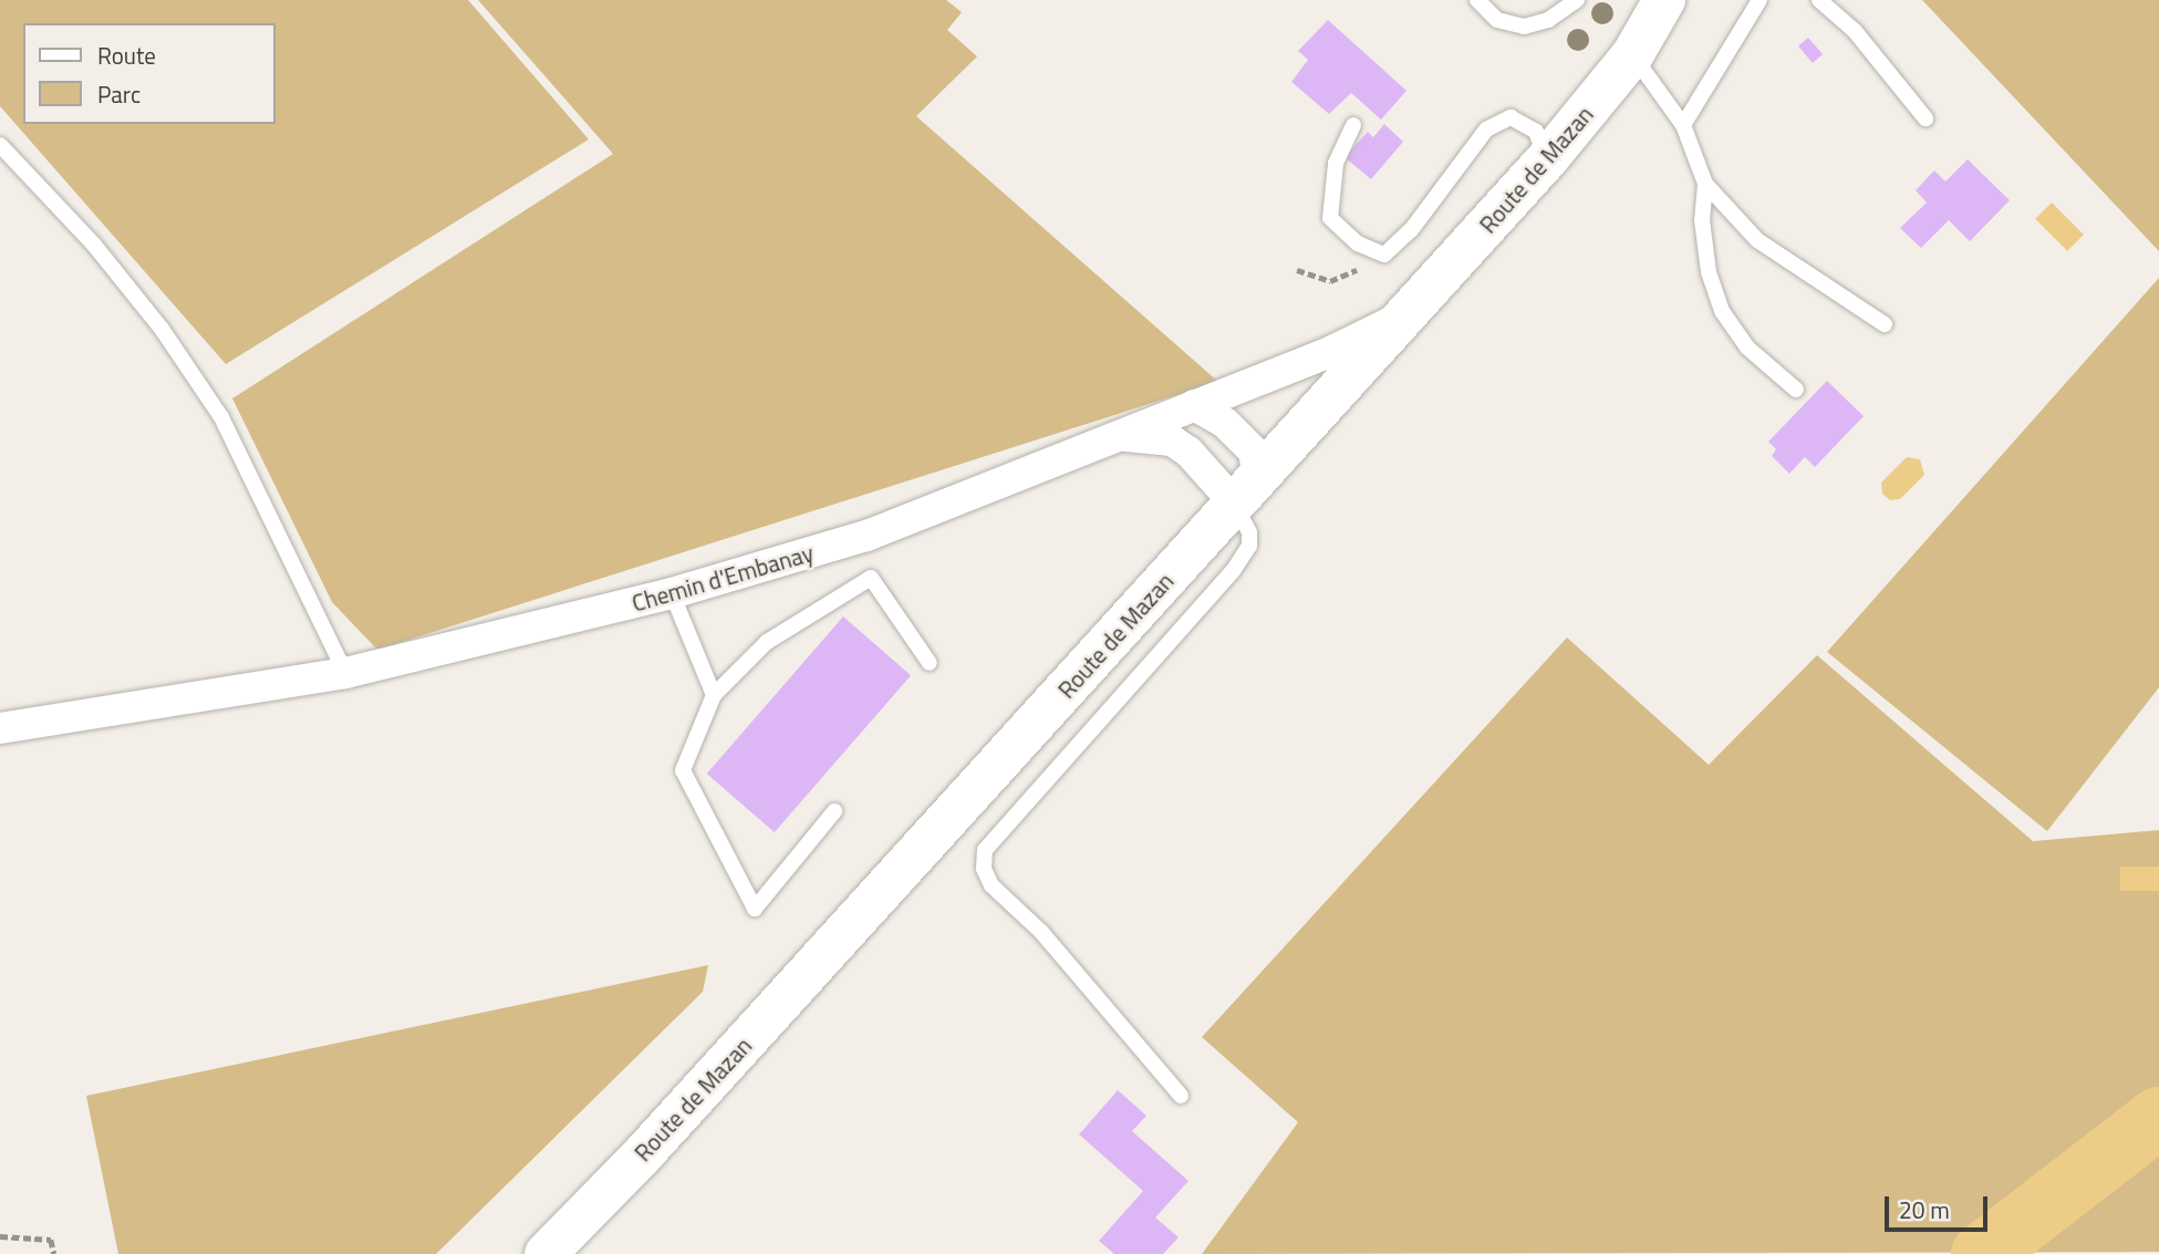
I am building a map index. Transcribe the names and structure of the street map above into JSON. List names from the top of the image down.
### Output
{
  "streets": {
    "main road": ["Route de Mazan"],
    "street": ["Chemin d'Embanay"]
  },
  "crossings": [
    ["Route de Mazan", "Chemin d'Embanay"]
  ],
  "legend": ["Route", "Parc"],
  "scale_bar": "20 m"
}
